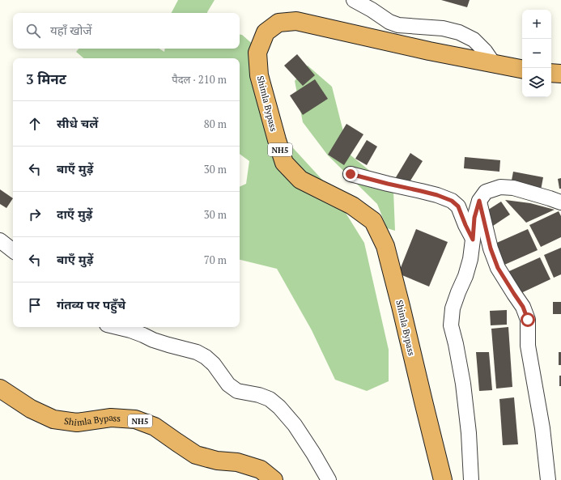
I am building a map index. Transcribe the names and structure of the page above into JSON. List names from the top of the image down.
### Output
{
  "streets": {
    "highway": ["Shimla Bypass", "NH5"]
  },
  "page": {
    "map_buttons": ["+", "−"],
    "search": "यहाँ खोजें",
    "heading": ["3 मिनट", "पैदल · 210 m"],
    "list": [
      ["सीधे चलें", "80 m"],
      ["बाएँ मुड़ें", "30 m"],
      ["दाएँ मुड़ें", "30 m"],
      ["बाएँ मुड़ें", "70 m"],
      "गंतव्य पर पहुँचे"
    ]
  }
}
